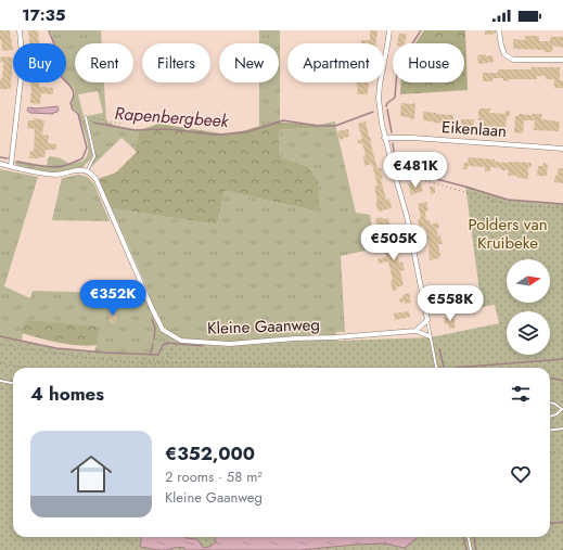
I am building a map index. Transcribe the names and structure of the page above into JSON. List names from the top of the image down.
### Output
{
  "streets": {
    "street": ["Eikenlaan", "Kleine Gaanweg"]
  },
  "water": ["Rapenbergbeek"],
  "parks": ["Polders van Kruibeke"],
  "north": "right",
  "page": {
    "status": "17:35",
    "chip": [
      "Buy",
      "Rent",
      "Filters",
      "New",
      "Apartment",
      "House"
    ],
    "price": [
      "€481K",
      "€505K",
      "€352K",
      "€558K"
    ],
    "heading": "4 homes",
    "list": [
      {
        "name": "€352,000",
        "note": "2 rooms · 58 m² · Kleine Gaanweg"
      }
    ]
  }
}
